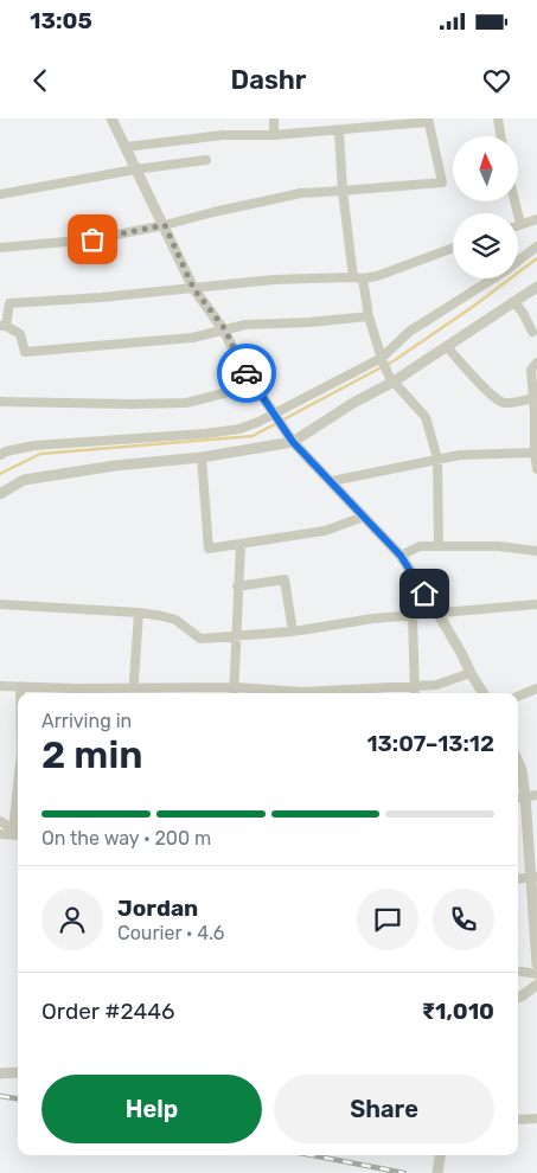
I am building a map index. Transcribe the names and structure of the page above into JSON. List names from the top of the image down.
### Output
{
  "north": "top",
  "page": {
    "status": "13:05",
    "header": "Dashr",
    "heading": ["2 min", "Arriving in", "13:07–13:12"],
    "panel": [
      "Jordan",
      "Courier · 4.6",
      "Order #2446",
      "₹1,010"
    ],
    "bar": "On the way · 200 m",
    "buttons": ["Help", "Share"]
  }
}
